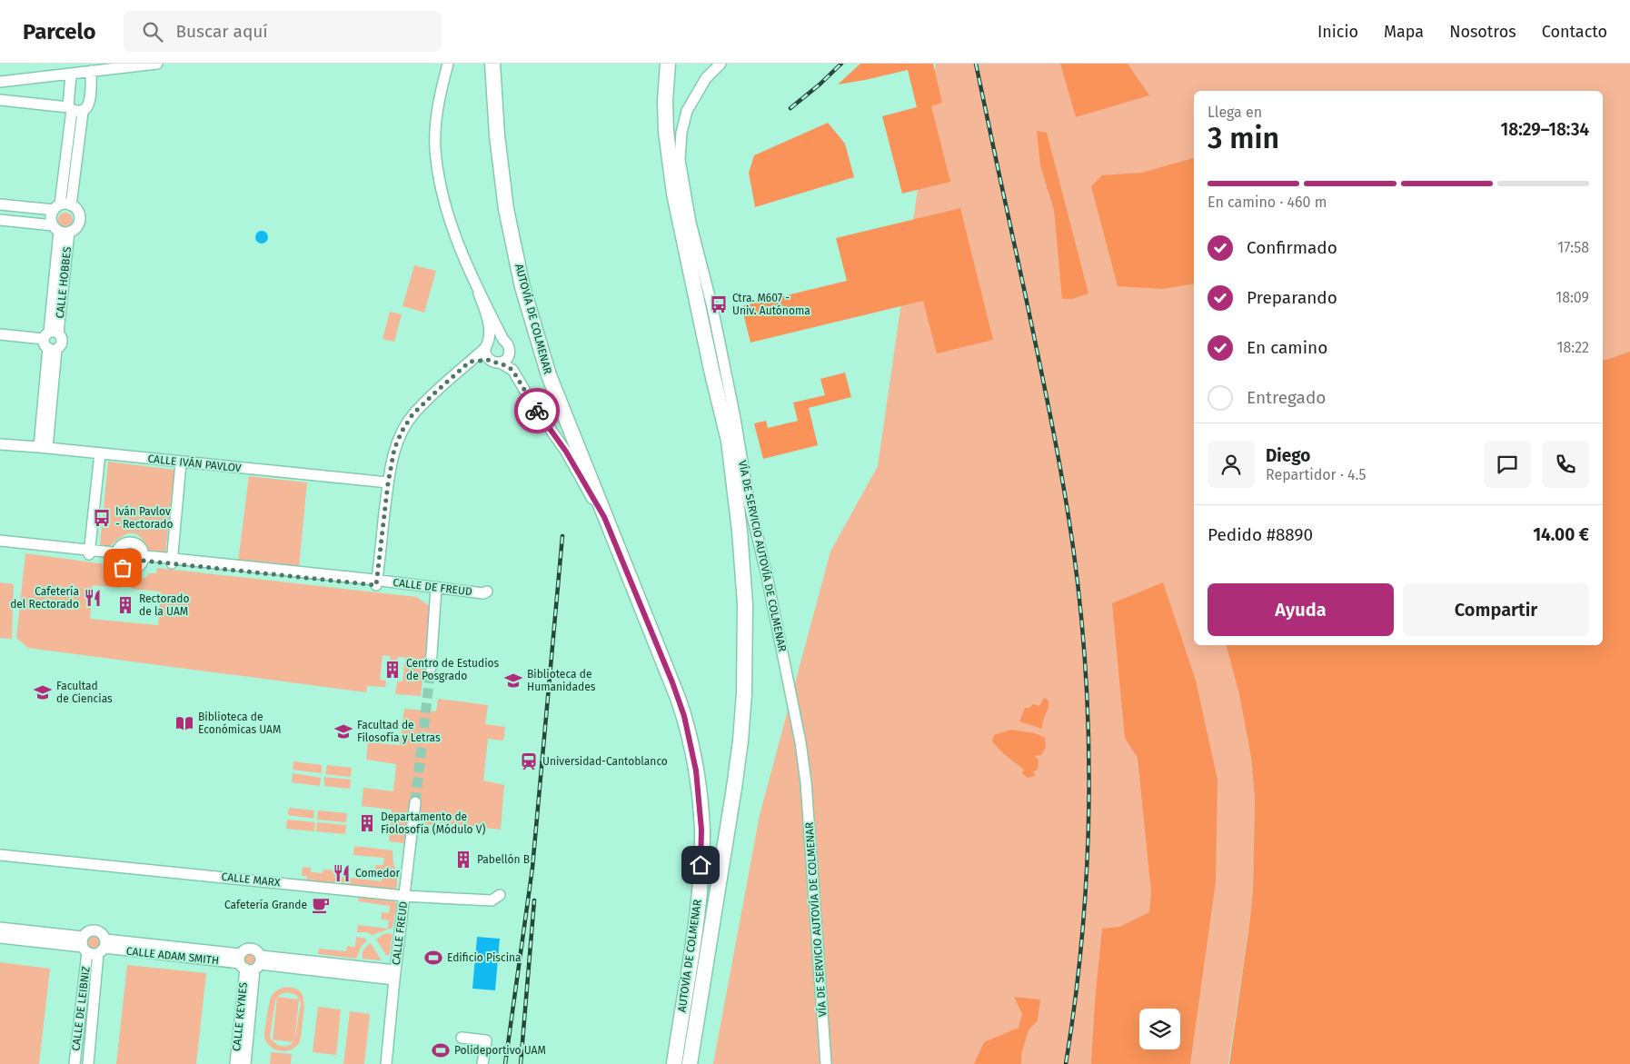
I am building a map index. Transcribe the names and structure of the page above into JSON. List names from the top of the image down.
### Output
{
  "streets": {
    "highway": ["AUTOVÍA DE COLMENAR"],
    "street": [
      "CALLE HOBBES",
      "CALLE IVÁN PAVLOV",
      "VÍA DE SERVICIO AUTOVÍA DE COLMENAR",
      "CALLE DE FREUD",
      "CALLE MARX",
      "CALLE FREUD",
      "CALLE ADAM SMITH",
      "CALLE DE LEIBNIZ",
      "CALLE KEYNES"
    ]
  },
  "crossings": [
    ["CALLE HOBBES", "CALLE IVÁN PAVLOV"],
    ["CALLE MARX", "CALLE FREUD"],
    ["CALLE FREUD", "CALLE ADAM SMITH"],
    ["CALLE ADAM SMITH", "CALLE DE LEIBNIZ"],
    ["CALLE ADAM SMITH", "CALLE KEYNES"]
  ],
  "places": {
    "bus stop": ["Ctra. M607 - Univ. Autónoma", "Iván Pavlov - Rectorado"],
    "restaurant": ["Cafetería del Rectorado", "Comedor"],
    "building": [
      "Rectorado de la UAM",
      "Centro de Estudios de Posgrado",
      "Departamento de Fiolosofía (Módulo V)",
      "Pabellón B"
    ],
    "school or university": ["Biblioteca de Humanidades", "Facultad de Ciencias", "Facultad de Filosofía y Letras"],
    "library": ["Biblioteca de Económicas UAM"],
    "station": ["Universidad-Cantoblanco"],
    "cafe": ["Cafetería Grande"],
    "sports": ["Edificio Piscina", "Polideportivo UAM"]
  },
  "page": {
    "header": "Parcelo",
    "search": "Buscar aquí",
    "nav": [
      "Inicio",
      "Mapa",
      "Nosotros",
      "Contacto"
    ],
    "heading": ["3 min", "Llega en", "18:29–18:34"],
    "panel": [
      "Diego",
      "Repartidor · 4.5",
      "Pedido #8890",
      "14.00 €"
    ],
    "bar": "En camino · 460 m",
    "list": [
      ["Confirmado", "17:58"],
      ["Preparando", "18:09"],
      ["En camino", "18:22"],
      "Entregado"
    ],
    "buttons": ["Ayuda", "Compartir"]
  }
}
